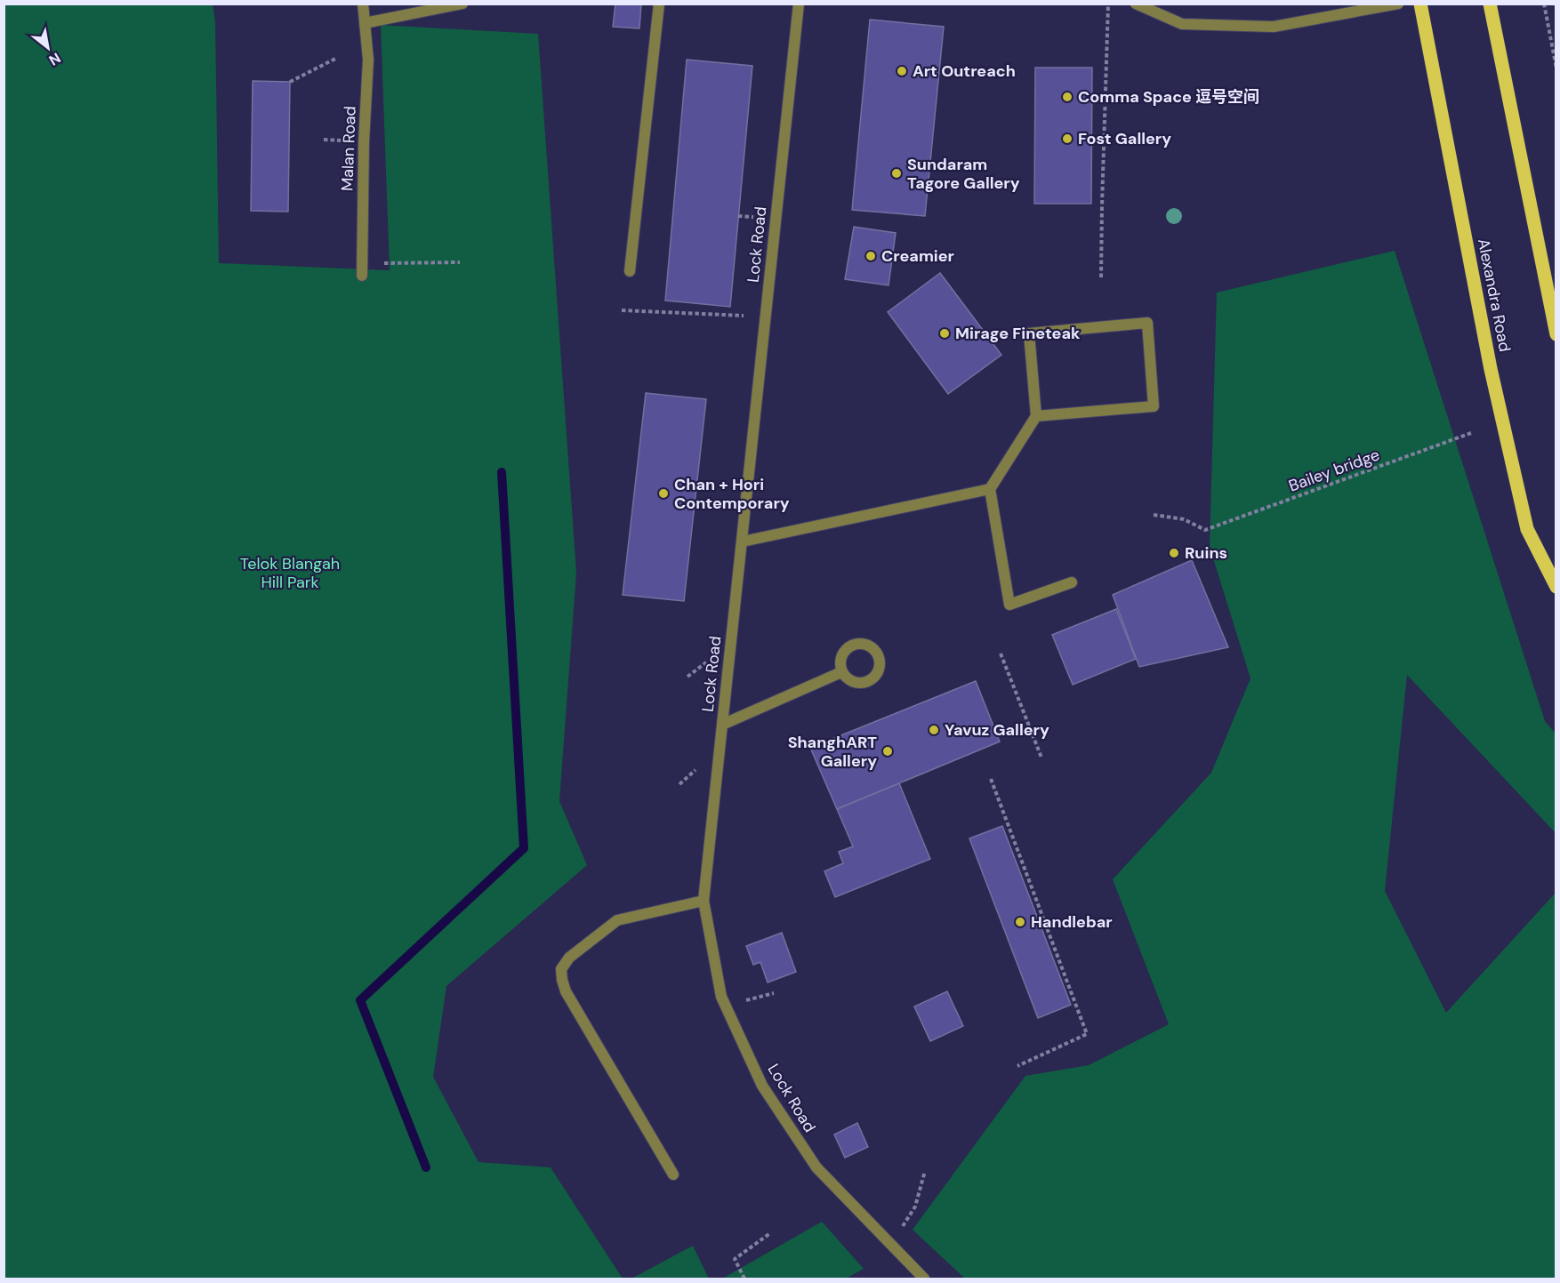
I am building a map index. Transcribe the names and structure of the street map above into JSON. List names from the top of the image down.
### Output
{
  "streets": {
    "main road": ["Alexandra Road"],
    "street": ["Malan Road", "Lock Road"],
    "path": ["Bailey bridge"]
  },
  "parks": ["Telok Blangah Hill Park"],
  "places": [
    "Art Outreach",
    "Comma Space 逗号空间",
    "Fost Gallery",
    "Sundaram Tagore Gallery",
    "Creamier",
    "Mirage Fineteak",
    "Chan + Hori Contemporary",
    "Ruins",
    "Yavuz Gallery",
    "ShanghART Gallery",
    "Handlebar"
  ],
  "north": "bottom right"
}
